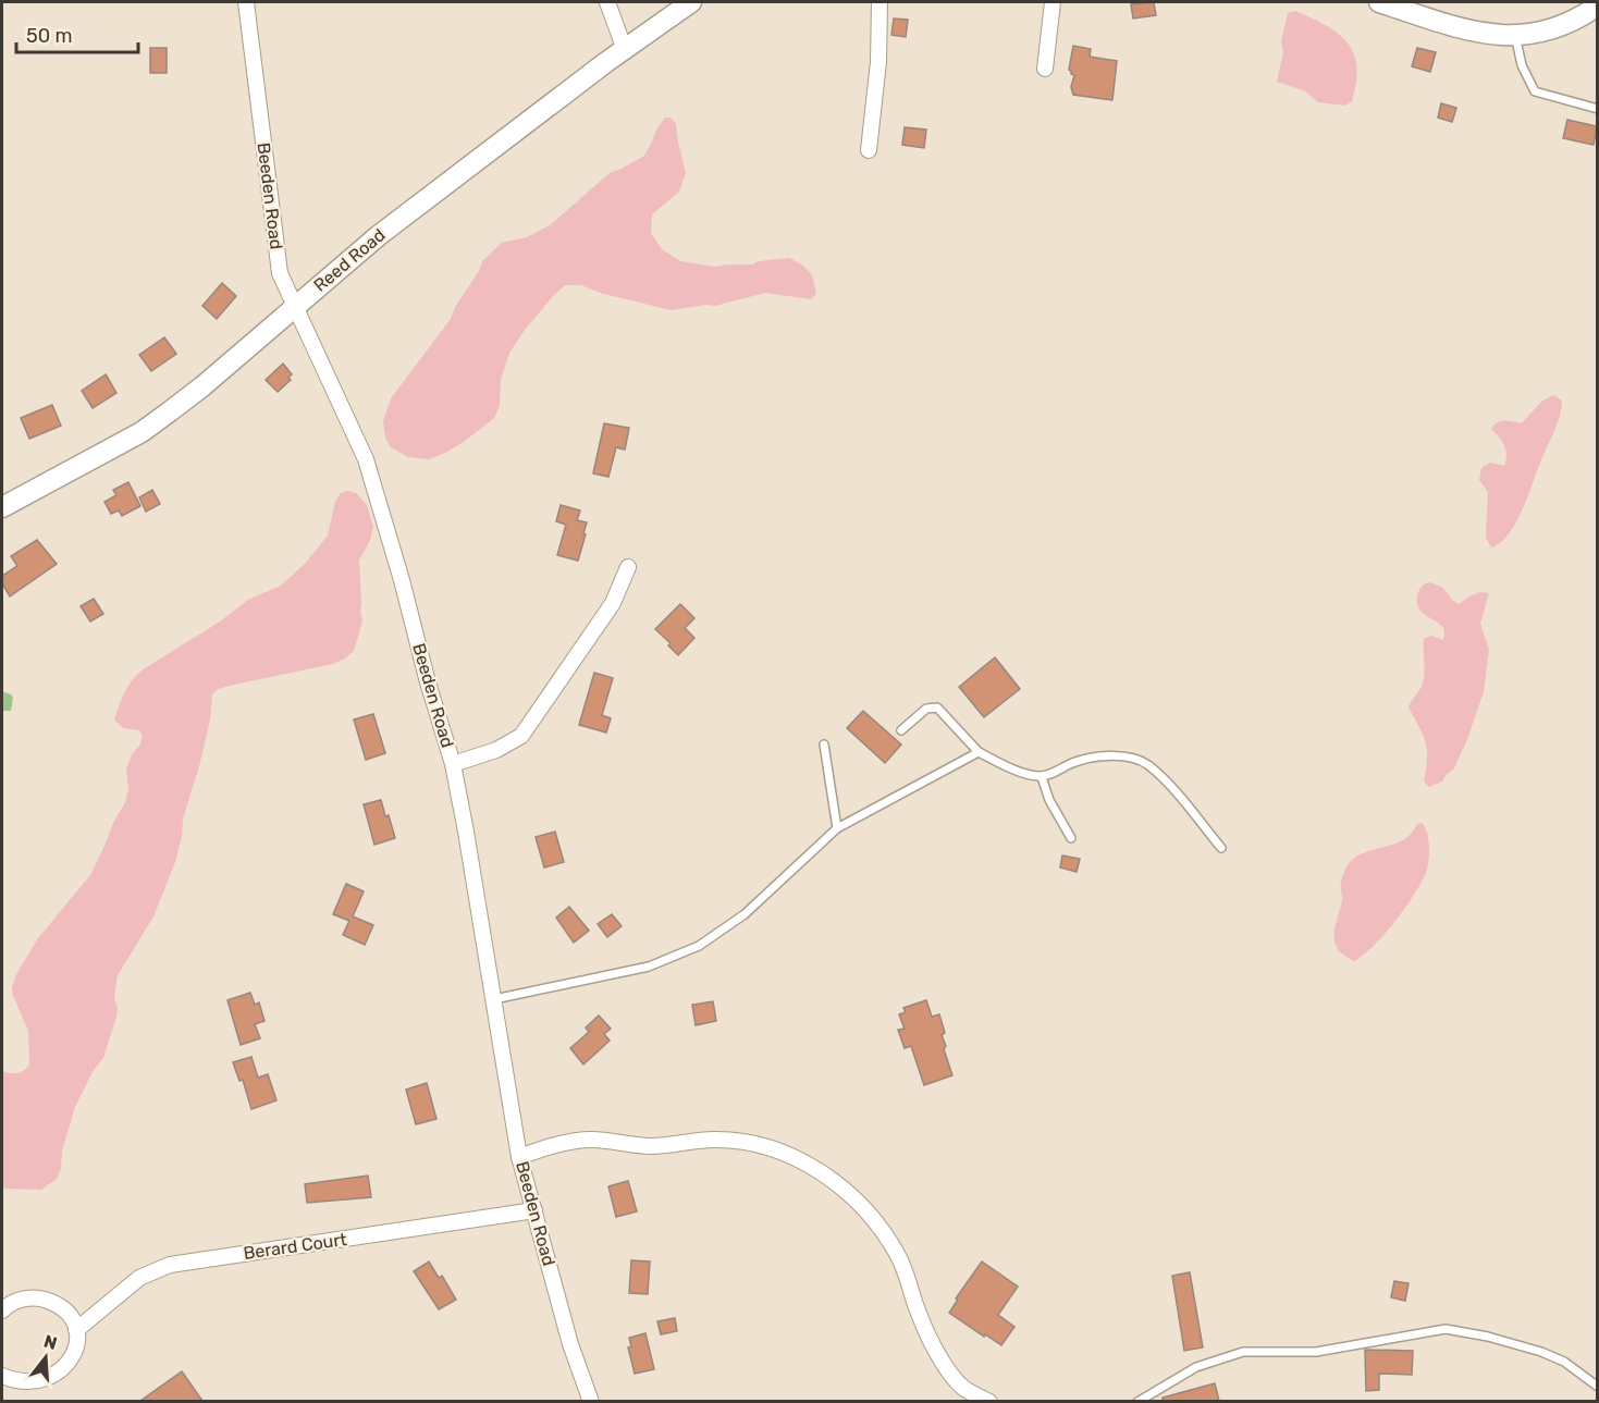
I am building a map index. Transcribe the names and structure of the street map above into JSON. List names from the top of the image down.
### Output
{
  "streets": {
    "street": ["Beeden Road", "Reed Road", "Berard Court"]
  },
  "crossings": [
    ["Beeden Road", "Reed Road"],
    ["Beeden Road", "Berard Court"]
  ],
  "scale_bar": "50 m",
  "north": "top"
}
